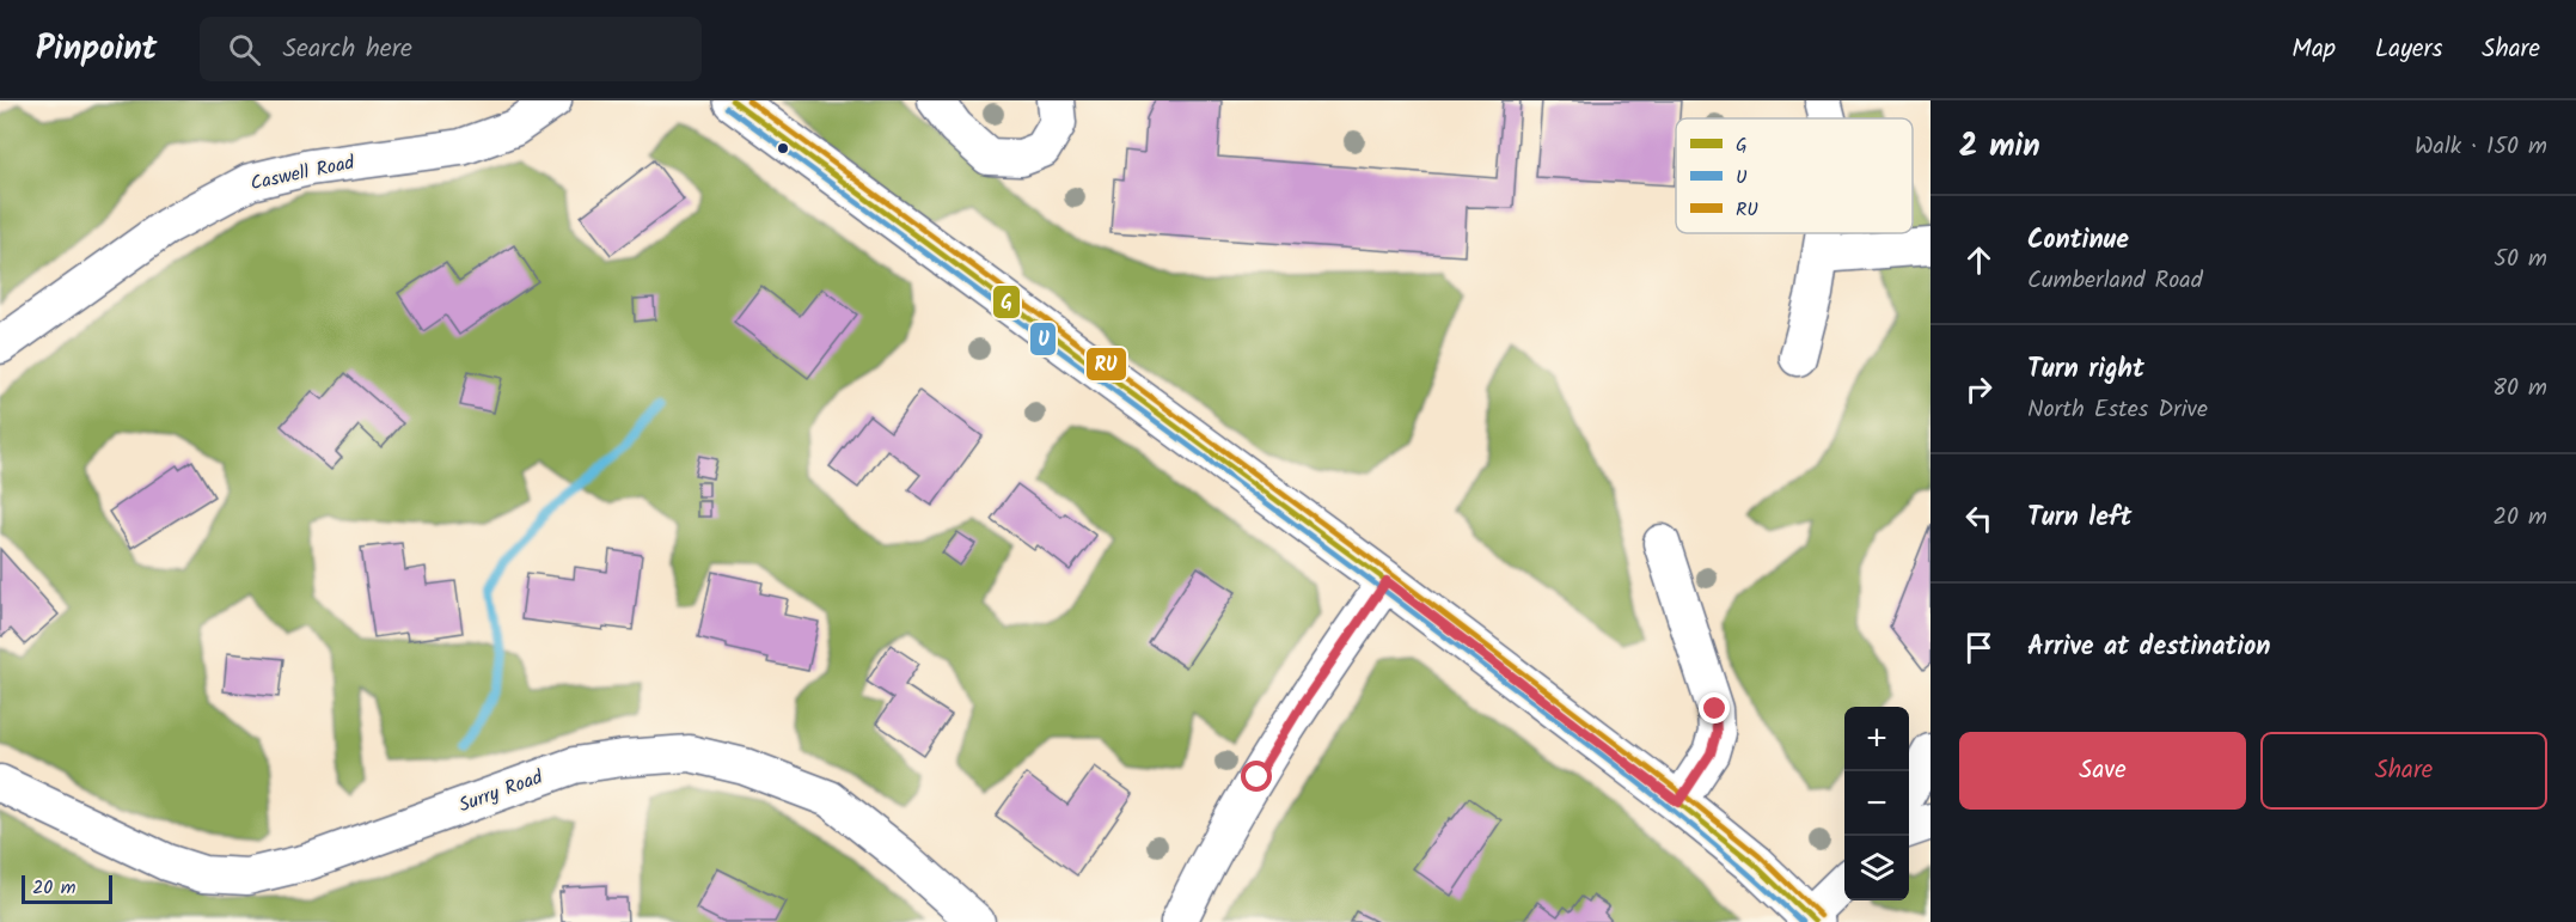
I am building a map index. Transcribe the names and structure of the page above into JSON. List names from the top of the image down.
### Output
{
  "streets": {
    "street": ["Caswell Road", "Surry Road"]
  },
  "lines": ["transit line G", "transit line RU", "transit line U"],
  "legend": ["G", "U", "RU"],
  "scale_bar": "20 m",
  "page": {
    "header": "Pinpoint",
    "search": "Search here",
    "nav": ["Map", "Layers", "Share"],
    "heading": ["2 min", "Walk · 150 m"],
    "list": [
      ["Continue", "Cumberland Road", "50 m"],
      ["Turn right", "North Estes Drive", "80 m"],
      ["Turn left", "20 m"],
      "Arrive at destination"
    ],
    "map_buttons": ["+", "−"],
    "buttons": ["Save", "Share"],
    "scale": "20 m"
  }
}
